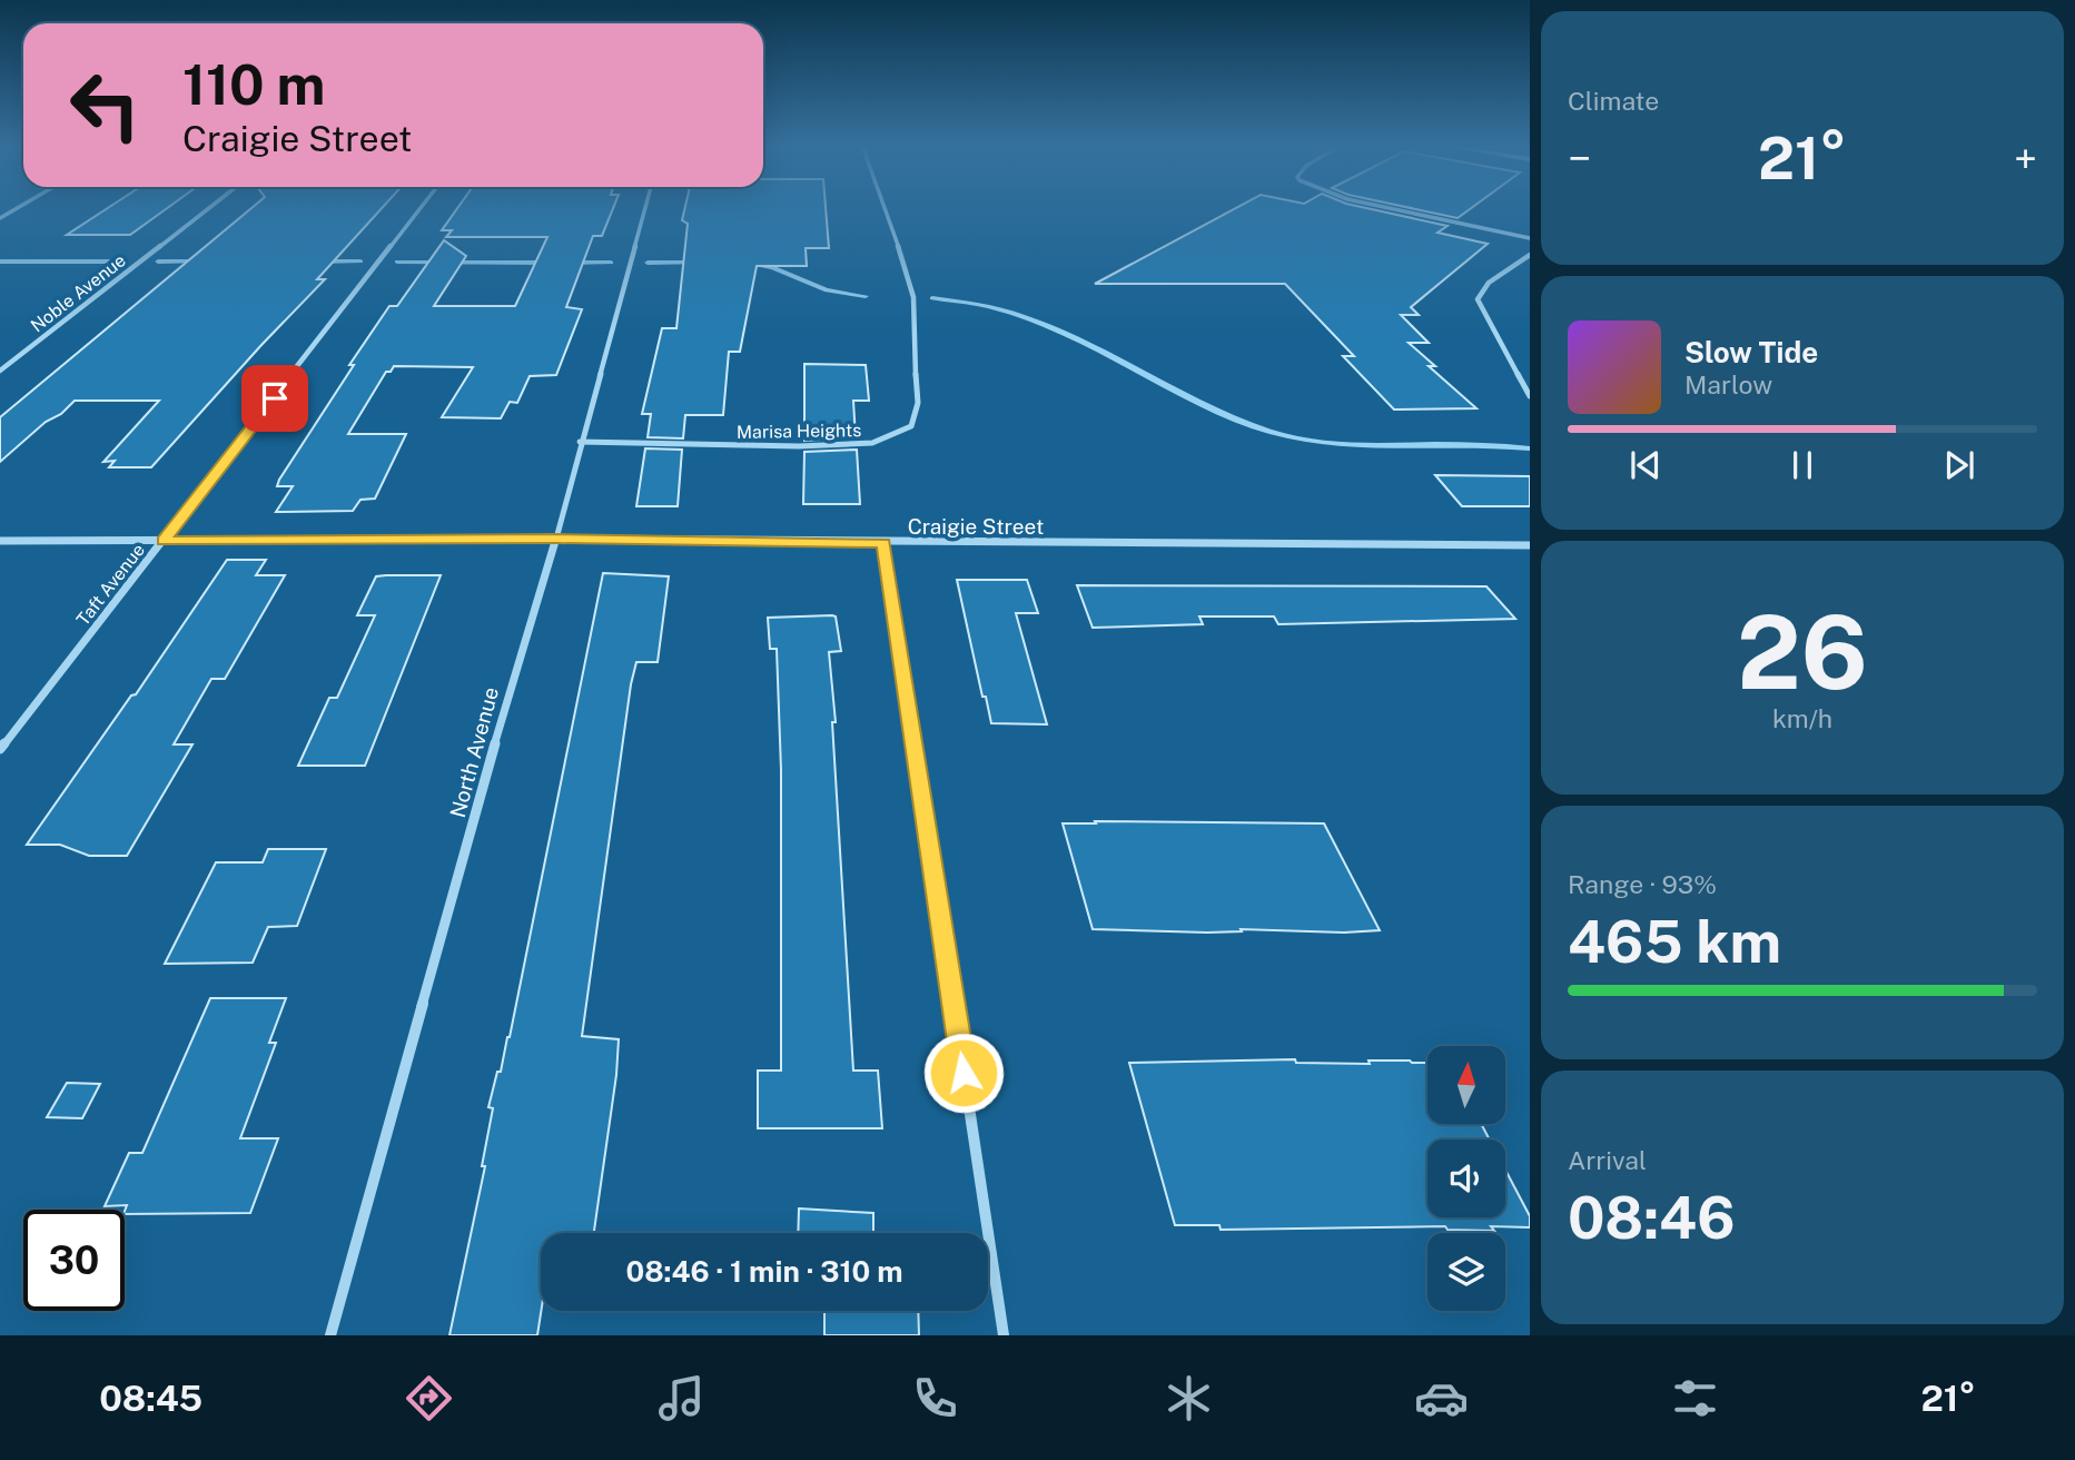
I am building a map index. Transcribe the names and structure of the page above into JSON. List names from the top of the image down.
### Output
{
  "streets": {
    "street": [
      "Noble Avenue",
      "Marisa Heights",
      "Craigie Street",
      "Taft Avenue",
      "North Avenue"
    ]
  },
  "crossings": [
    ["Marisa Heights", "North Avenue"],
    ["Craigie Street", "Taft Avenue"],
    ["Craigie Street", "North Avenue"]
  ],
  "north": "top",
  "page": {
    "tile": [
      "Climate",
      ["26", "km/h"],
      ["Range · 93%", "465 km"],
      ["Arrival", "08:46"]
    ],
    "turn": ["110 m", "Craigie Street"],
    "heat": ["−", "21°", "+"],
    "song": ["Slow Tide", "Marlow"],
    "limit": "30",
    "trip": "08:46 · 1 min · 310 m",
    "tabs": ["08:45", "21°"]
  }
}
